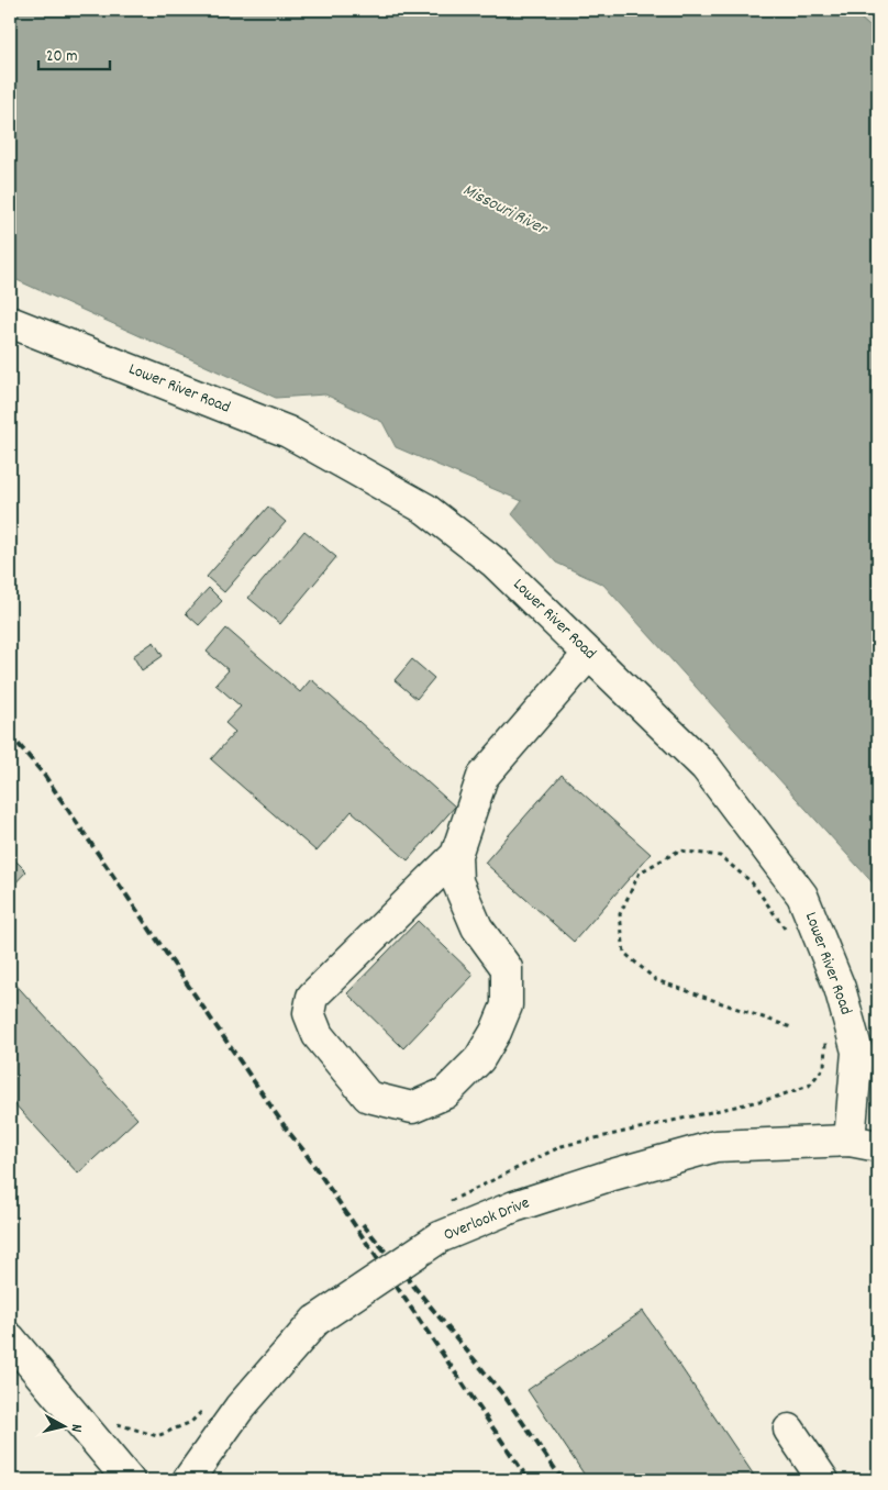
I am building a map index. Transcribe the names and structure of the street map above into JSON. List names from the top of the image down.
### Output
{
  "streets": {
    "street": ["Lower River Road", "Overlook Drive"]
  },
  "crossings": [
    ["Lower River Road", "Overlook Drive"]
  ],
  "water": ["Missouri River"],
  "scale_bar": "20 m",
  "north": "right"
}
